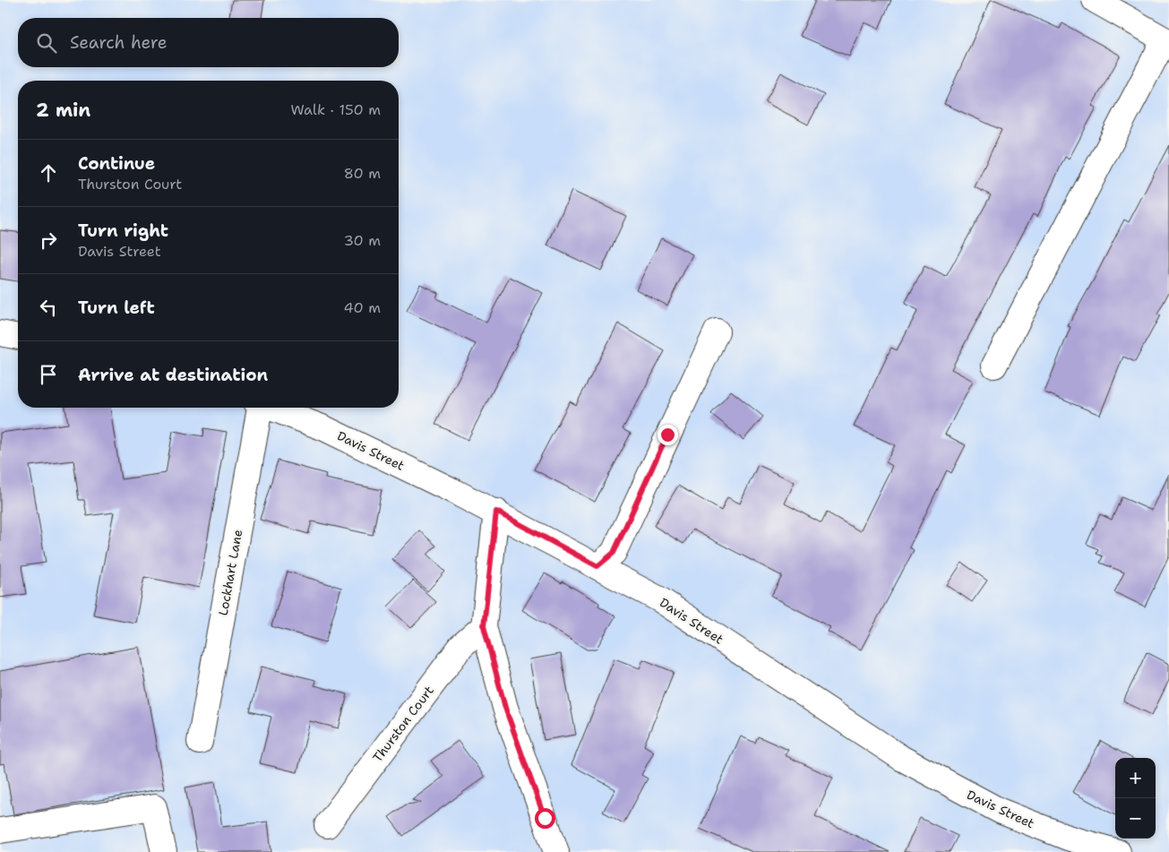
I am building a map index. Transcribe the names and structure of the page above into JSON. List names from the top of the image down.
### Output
{
  "streets": {
    "street": ["Davis Street", "Lockhart Lane", "Thurston Court"]
  },
  "page": {
    "search": "Search here",
    "heading": ["2 min", "Walk · 150 m"],
    "list": [
      ["Continue", "Thurston Court", "80 m"],
      ["Turn right", "Davis Street", "30 m"],
      ["Turn left", "40 m"],
      "Arrive at destination"
    ],
    "map_buttons": ["+", "−"]
  }
}
